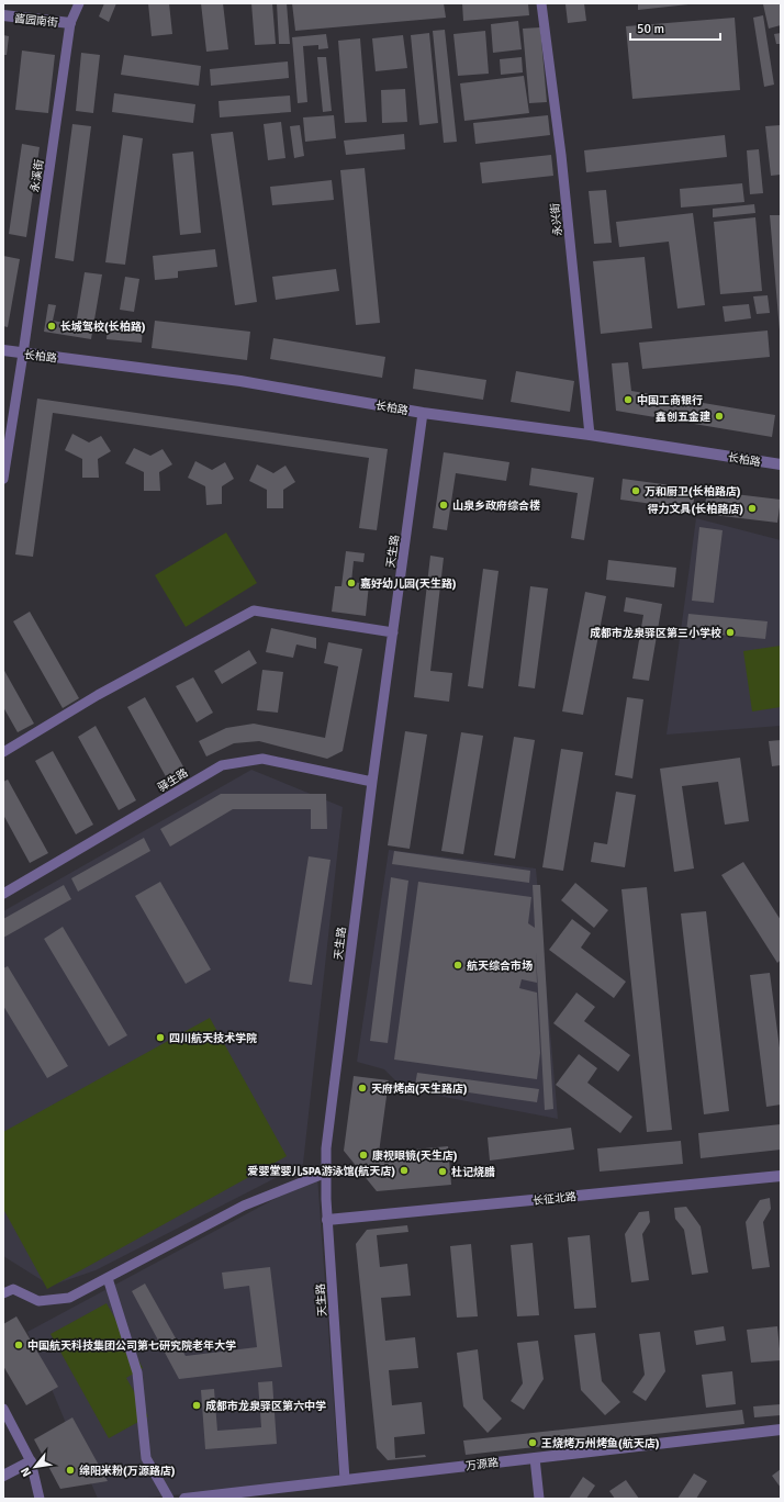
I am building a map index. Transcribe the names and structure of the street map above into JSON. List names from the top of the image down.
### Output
{
  "streets": {
    "street": [
      "酱园南街",
      "永溪街",
      "永兴街",
      "长柏路",
      "天生路",
      "驿生路",
      "长征北路",
      "万源路"
    ]
  },
  "crossings": [
    ["酱园南街", "永溪街"],
    ["永溪街", "长柏路"],
    ["永兴街", "长柏路"],
    ["长柏路", "天生路"],
    ["天生路", "驿生路"],
    ["天生路", "长征北路"],
    ["天生路", "万源路"]
  ],
  "places": [
    "长城驾校(长柏路)",
    "中国工商银行",
    "鑫创五金建",
    "万和厨卫(长柏路店)",
    "山泉乡政府综合楼",
    "得力文具(长柏路店)",
    "嘉好幼儿园(天生路)",
    "成都市龙泉驿区第三小学校",
    "航天综合市场",
    "四川航天技术学院",
    "天府烤卤(天生路店)",
    "康视眼镜(天生店)",
    "爱婴堂婴儿SPA游泳馆(航天店)",
    "杜记烧腊",
    "中国航天科技集团公司第七研究院老年大学",
    "成都市龙泉驿区第六中学",
    "王烧烤万州烤鱼(航天店)",
    "绵阳米粉(万源路店)"
  ],
  "scale_bar": "50 m",
  "north": "bottom left"
}
